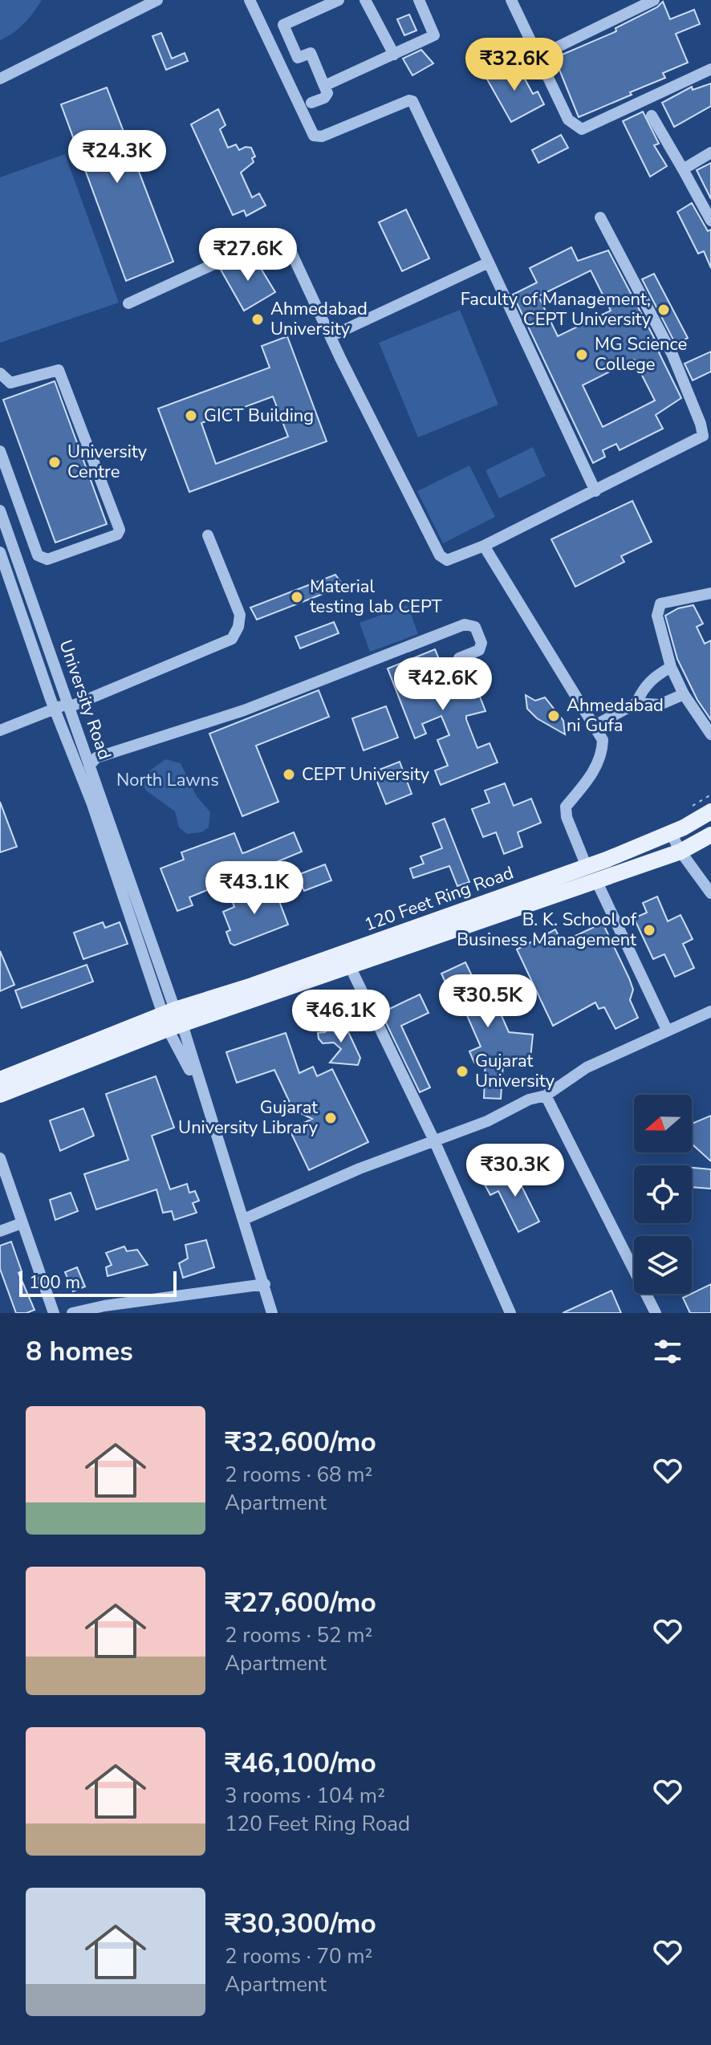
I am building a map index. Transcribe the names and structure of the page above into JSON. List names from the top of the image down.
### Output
{
  "streets": {
    "main road": ["120 Feet Ring Road"],
    "street": ["University Road"]
  },
  "crossings": [
    ["University Road", "120 Feet Ring Road"]
  ],
  "parks": ["North Lawns"],
  "places": [
    "Faculty of Management, CEPT University",
    "Ahmedabad University",
    "MG Science College",
    "GICT Building",
    "University Centre",
    "Material testing lab CEPT",
    "Ahmedabad ni Gufa",
    "CEPT University",
    "B. K. School of Business Management",
    "Gujarat University",
    "Gujarat University Library"
  ],
  "scale_bar": "100 m",
  "north": "left",
  "page": {
    "price": [
      "₹32.6K",
      "₹24.3K",
      "₹27.6K",
      "₹42.6K",
      "₹43.1K",
      "₹30.5K",
      "₹46.1K",
      "₹30.3K"
    ],
    "scale": "100 m",
    "heading": "8 homes",
    "list": [
      {
        "name": "₹32,600/mo",
        "note": "2 rooms · 68 m² · Apartment"
      },
      {
        "name": "₹27,600/mo",
        "note": "2 rooms · 52 m² · Apartment"
      },
      {
        "name": "₹46,100/mo",
        "note": "3 rooms · 104 m² · 120 Feet Ring Road"
      },
      {
        "name": "₹30,300/mo",
        "note": "2 rooms · 70 m² · Apartment"
      }
    ]
  }
}
